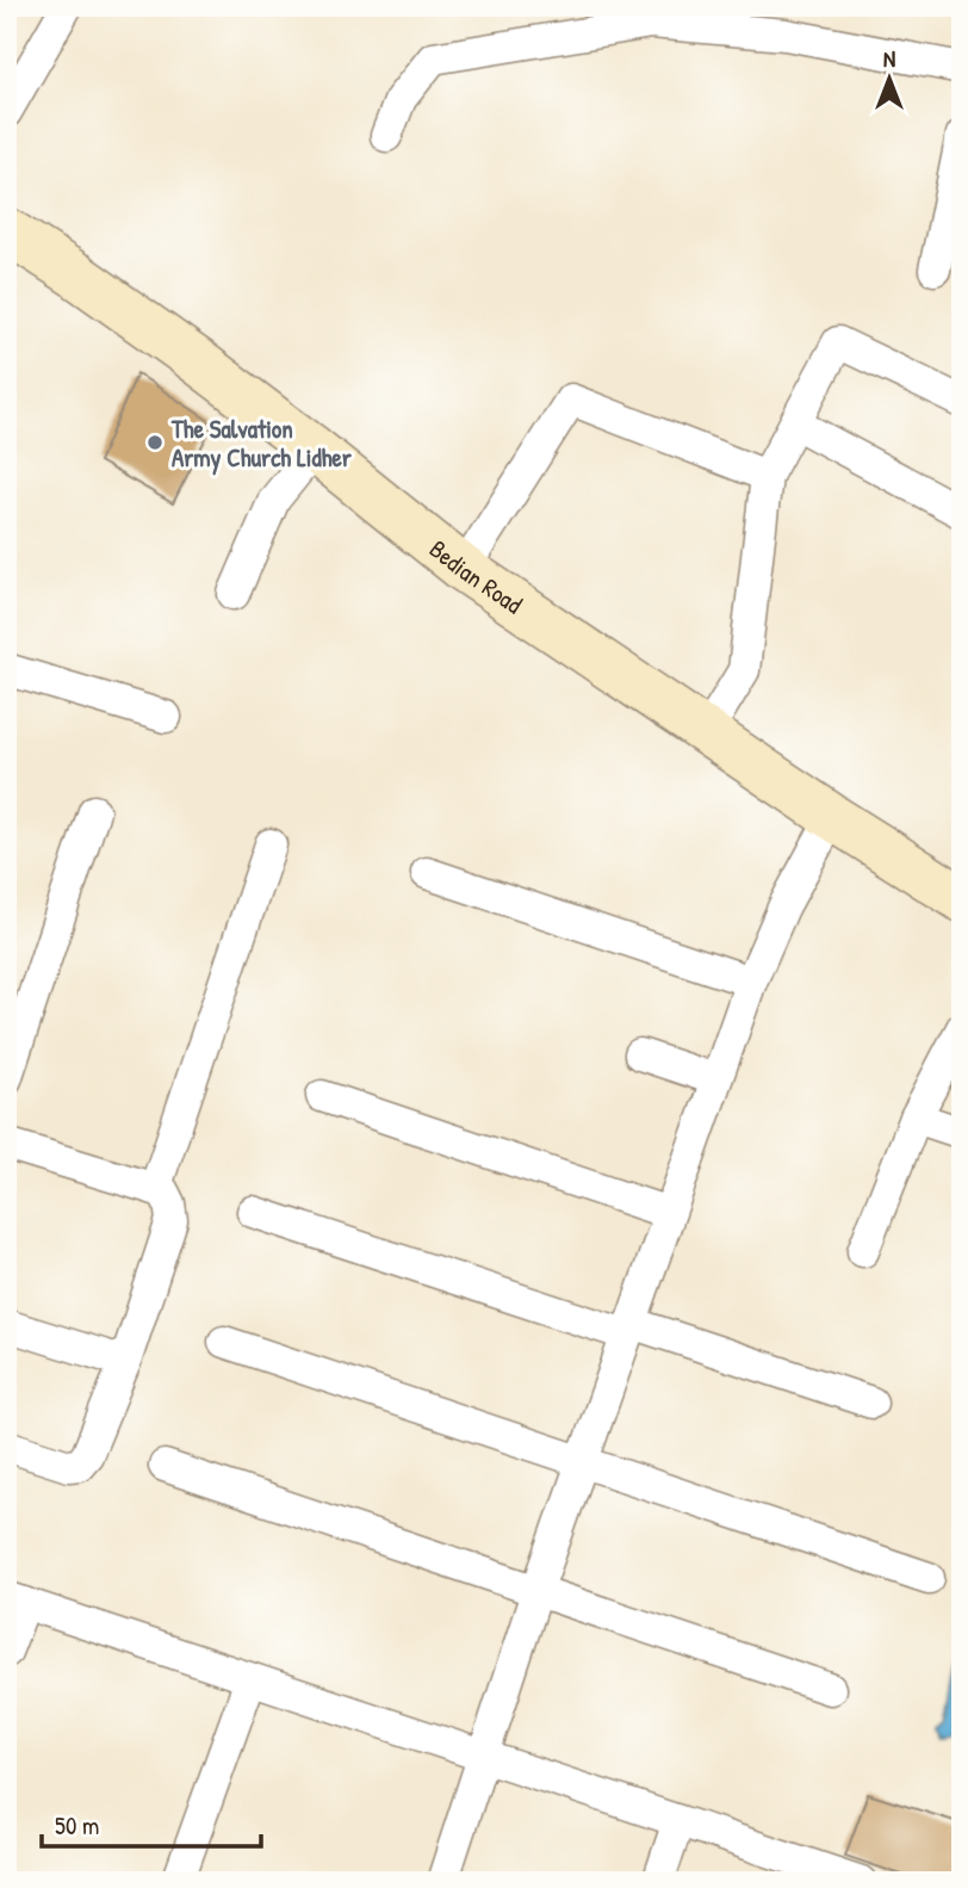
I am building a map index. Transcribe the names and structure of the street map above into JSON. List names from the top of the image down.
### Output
{
  "streets": {
    "main road": ["Bedian Road"]
  },
  "places": ["The Salvation Army Church Lidher"],
  "scale_bar": "50 m",
  "north": "top"
}
